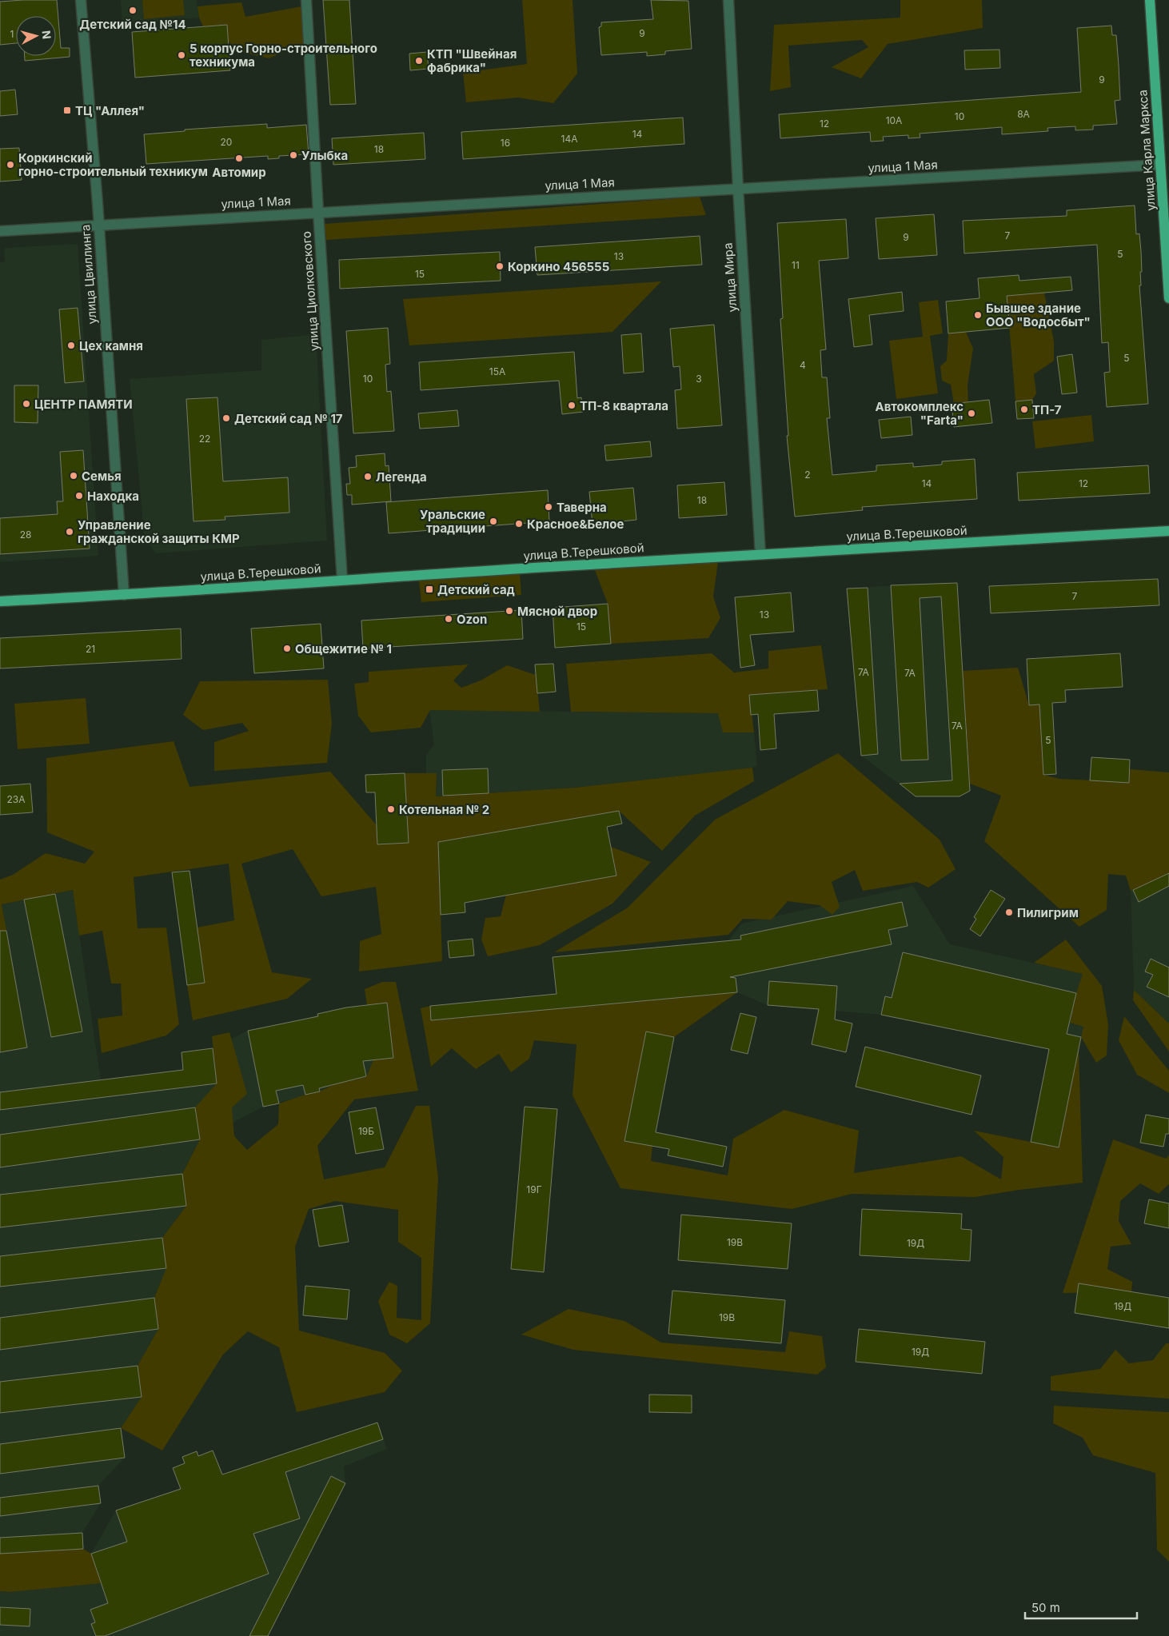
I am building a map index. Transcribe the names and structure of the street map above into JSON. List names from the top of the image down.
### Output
{
  "streets": {
    "main road": ["улица Карла Маркса", "улица В.Терешковой"],
    "street": [
      "улица 1 Мая",
      "улица Цвиллинга",
      "улица Мира",
      "улица Циолковского"
    ]
  },
  "crossings": [
    ["улица Карла Маркса", "улица 1 Мая"],
    ["улица 1 Мая", "улица Цвиллинга"],
    ["улица 1 Мая", "улица Мира"],
    ["улица 1 Мая", "улица Циолковского"],
    ["улица Цвиллинга", "улица В.Терешковой"],
    ["улица Мира", "улица В.Терешковой"],
    ["улица Циолковского", "улица В.Терешковой"]
  ],
  "places": {
    "other": [
      "Детский сад №14",
      "5 корпус Горно-строительного техникума",
      "КТП \"Швейная фабрика\"",
      "Улыбка",
      "Автомир",
      "Коркинский горно-строительный техникум",
      "Коркино 456555",
      "Бывшее здание ООО \"Водосбыт\"",
      "Цех камня",
      "ЦЕНТР ПАМЯТИ",
      "ТП-8 квартала",
      "ТП-7",
      "Автокомплекс \"Farta\"",
      "Детский сад № 17",
      "Семья",
      "Легенда",
      "Находка",
      "Таверна",
      "Уральские традиции",
      "Красное&Белое",
      "Управление гражданской защиты КМР",
      "Мясной двор",
      "Ozon",
      "Общежитие № 1",
      "Котельная № 2",
      "Пилигрим"
    ],
    "transit": ["ТЦ \"Аллея\"", "Детский сад"]
  },
  "house_numbers": [
    "9",
    "1",
    "9",
    "8А",
    "10",
    "10А",
    "12",
    "14",
    "14А",
    "20",
    "16",
    "18",
    "7",
    "9",
    "5",
    "13",
    "11",
    "15",
    "5",
    "4",
    "15А",
    "10",
    "3",
    "22",
    "2",
    "14",
    "12",
    "18",
    "28",
    "7",
    "13",
    "15",
    "21",
    "7А",
    "7А",
    "7А",
    "5",
    "23А",
    "19Б",
    "19Г",
    "19В",
    "19Д",
    "19Д",
    "19В",
    "19Д"
  ],
  "scale_bar": "50 m",
  "north": "right"
}
